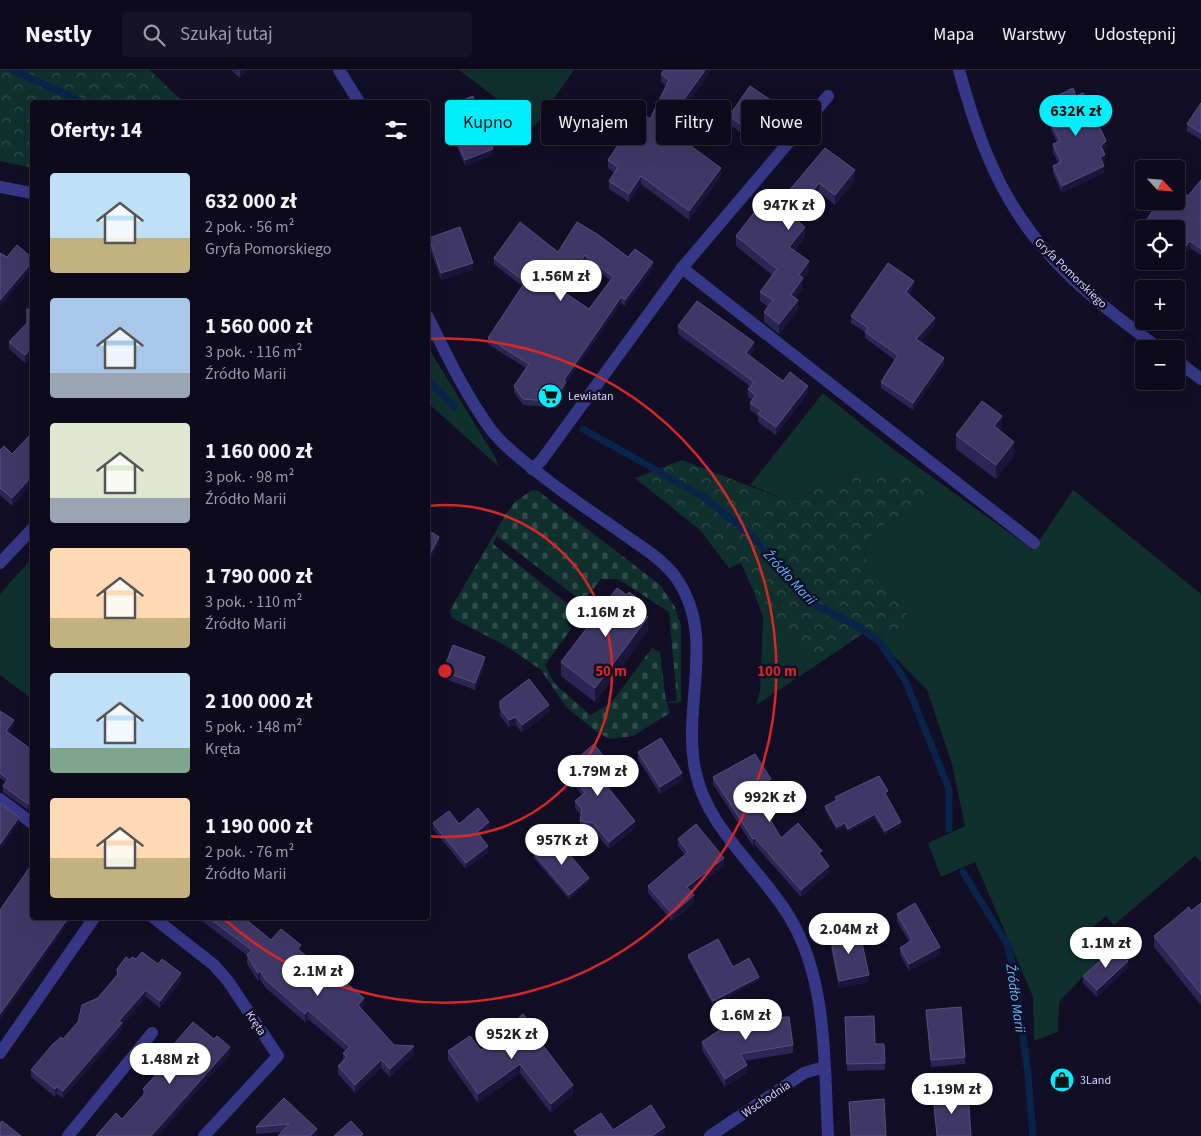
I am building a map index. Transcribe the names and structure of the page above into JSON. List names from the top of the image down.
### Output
{
  "streets": {
    "street": ["Gryfa Pomorskiego", "Kręta", "Wschodnia"]
  },
  "water": ["Źródło Marii"],
  "places": {
    "supermarket": ["Lewiatan"],
    "shop": ["3Land"]
  },
  "north": "bottom right",
  "page": {
    "header": "Nestly",
    "search": "Szukaj tutaj",
    "nav": ["Mapa", "Warstwy", "Udostępnij"],
    "price": [
      "632K zł",
      "947K zł",
      "1.56M zł",
      "1.16M zł",
      "1.79M zł",
      "992K zł",
      "957K zł",
      "2.04M zł",
      "1.1M zł",
      "2.1M zł",
      "1.6M zł",
      "952K zł",
      "1.48M zł",
      "1.19M zł"
    ],
    "chip": [
      "Kupno",
      "Wynajem",
      "Filtry",
      "Nowe"
    ],
    "heading": "Oferty: 14",
    "map_buttons": ["+", "−"],
    "list": [
      {
        "name": "632 000 zł",
        "note": "2 pok. · 56 m² · Gryfa Pomorskiego"
      },
      {
        "name": "1 560 000 zł",
        "note": "3 pok. · 116 m² · Źródło Marii"
      },
      {
        "name": "1 160 000 zł",
        "note": "3 pok. · 98 m² · Źródło Marii"
      },
      {
        "name": "1 790 000 zł",
        "note": "3 pok. · 110 m² · Źródło Marii"
      },
      {
        "name": "2 100 000 zł",
        "note": "5 pok. · 148 m² · Kręta"
      },
      {
        "name": "1 190 000 zł",
        "note": "2 pok. · 76 m² · Źródło Marii"
      }
    ]
  },
  "rings": ["50 m", "100 m"]
}
